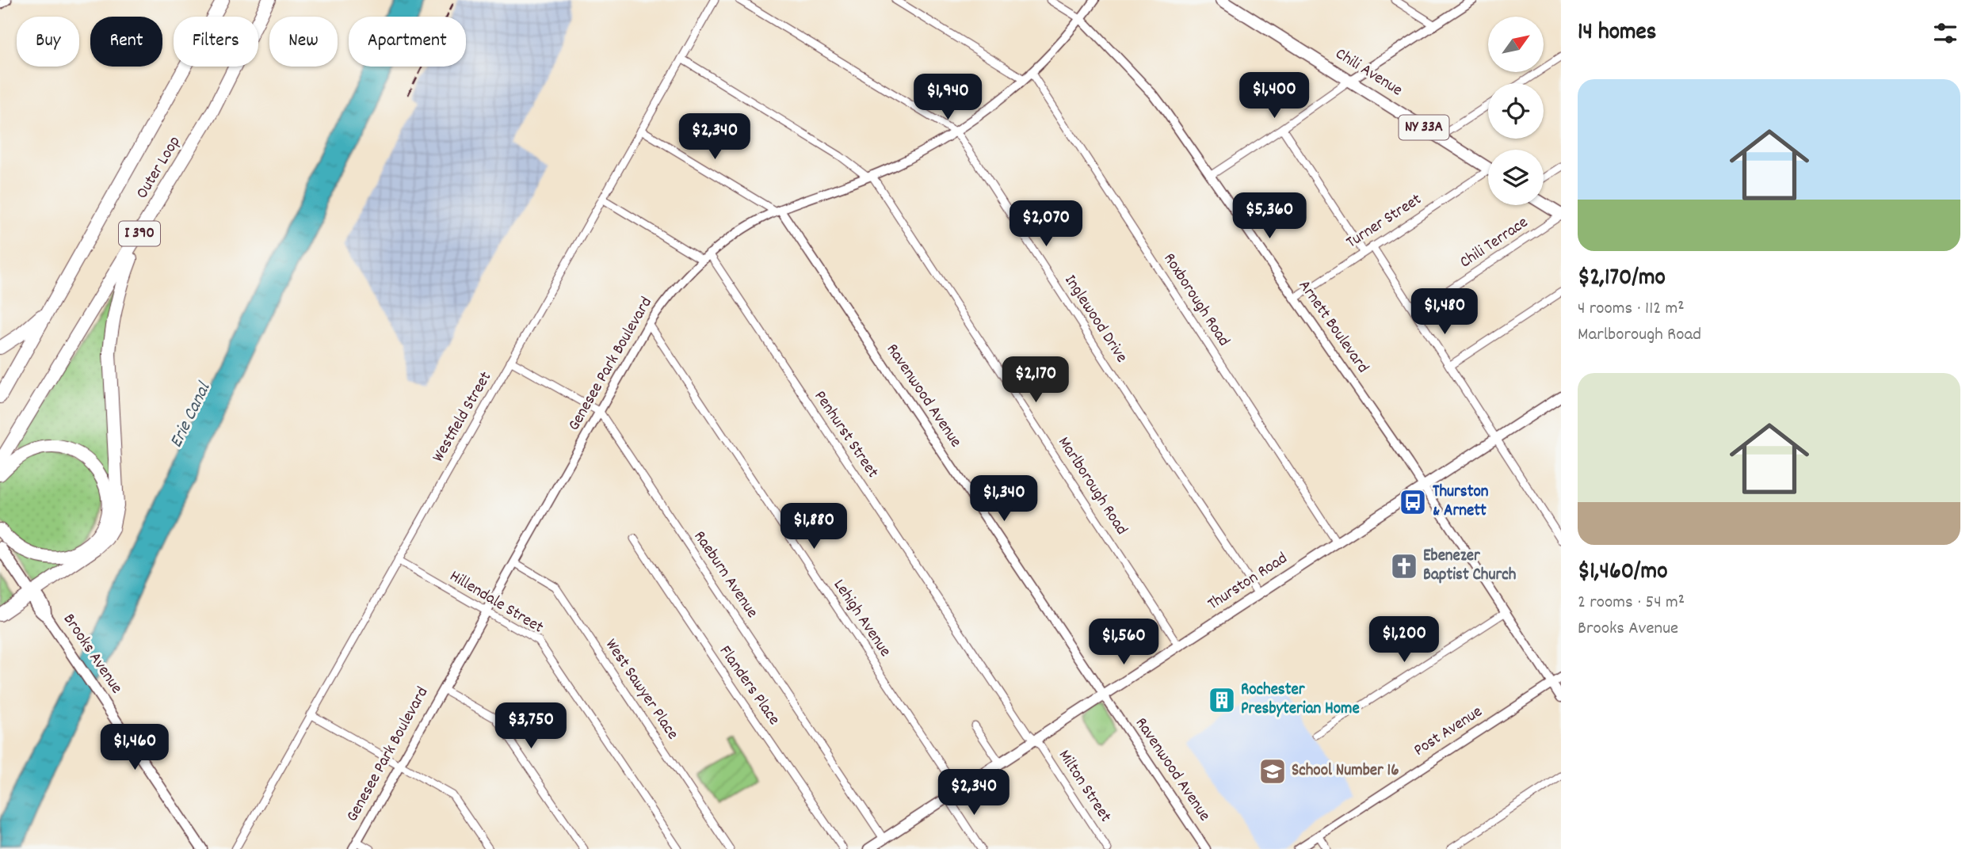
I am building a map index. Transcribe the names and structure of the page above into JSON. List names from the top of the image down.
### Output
{
  "streets": {
    "highway": ["Outer Loop", "I 390"],
    "main road": [
      "Chili Avenue",
      "NY 33A",
      "Thurston Road",
      "Brooks Avenue"
    ],
    "street": [
      "Turner Street",
      "Chili Terrace",
      "Roxborough Road",
      "Inglewood Drive",
      "Arnett Boulevard",
      "Genesee Park Boulevard",
      "Ravenwood Avenue",
      "Westfield Street",
      "Penhurst Street",
      "Marlborough Road",
      "Raeburn Avenue",
      "Hillendale Street",
      "Lehigh Avenue",
      "Flanders Place",
      "West Sawyer Place",
      "Post Avenue",
      "Milton Street"
    ]
  },
  "crossings": [
    ["Turner Street", "Arnett Boulevard"],
    ["Roxborough Road", "Genesee Park Boulevard"],
    ["Roxborough Road", "Thurston Road"],
    ["Inglewood Drive", "Genesee Park Boulevard"],
    ["Inglewood Drive", "Thurston Road"],
    ["Arnett Boulevard", "Genesee Park Boulevard"],
    ["Arnett Boulevard", "Thurston Road"],
    ["Arnett Boulevard", "Post Avenue"],
    ["Genesee Park Boulevard", "Ravenwood Avenue"],
    ["Genesee Park Boulevard", "Penhurst Street"],
    ["Genesee Park Boulevard", "Marlborough Road"],
    ["Genesee Park Boulevard", "Raeburn Avenue"],
    ["Genesee Park Boulevard", "Hillendale Street"],
    ["Genesee Park Boulevard", "Lehigh Avenue"],
    ["Genesee Park Boulevard", "West Sawyer Place"],
    ["Ravenwood Avenue", "Westfield Street"],
    ["Ravenwood Avenue", "Thurston Road"],
    ["Westfield Street", "Penhurst Street"],
    ["Westfield Street", "Marlborough Road"],
    ["Westfield Street", "Raeburn Avenue"],
    ["Westfield Street", "Hillendale Street"],
    ["Penhurst Street", "Thurston Road"],
    ["Penhurst Street", "Milton Street"],
    ["Marlborough Road", "Thurston Road"],
    ["Raeburn Avenue", "Thurston Road"],
    ["Thurston Road", "Lehigh Avenue"],
    ["Thurston Road", "Milton Street"]
  ],
  "water": ["Erie Canal"],
  "places": {
    "bus stop": ["Thurston & Arnett"],
    "church": ["Ebenezer Baptist Church"],
    "building": ["Rochester Presbyterian Home"],
    "school or university": ["School Number 16"]
  },
  "north": "top right",
  "page": {
    "heading": "14 homes",
    "chip": [
      "Buy",
      "Rent",
      "Filters",
      "New",
      "Apartment"
    ],
    "list": [
      {
        "name": "$2,170/mo",
        "note": "4 rooms · 112 m² · Marlborough Road"
      },
      {
        "name": "$1,460/mo",
        "note": "2 rooms · 54 m² · Brooks Avenue"
      }
    ],
    "price": [
      "$1,400",
      "$1,940",
      "$2,340",
      "$5,360",
      "$2,070",
      "$1,480",
      "$2,170",
      "$1,340",
      "$1,880",
      "$1,200",
      "$1,560",
      "$3,750",
      "$1,460",
      "$2,340"
    ]
  }
}
